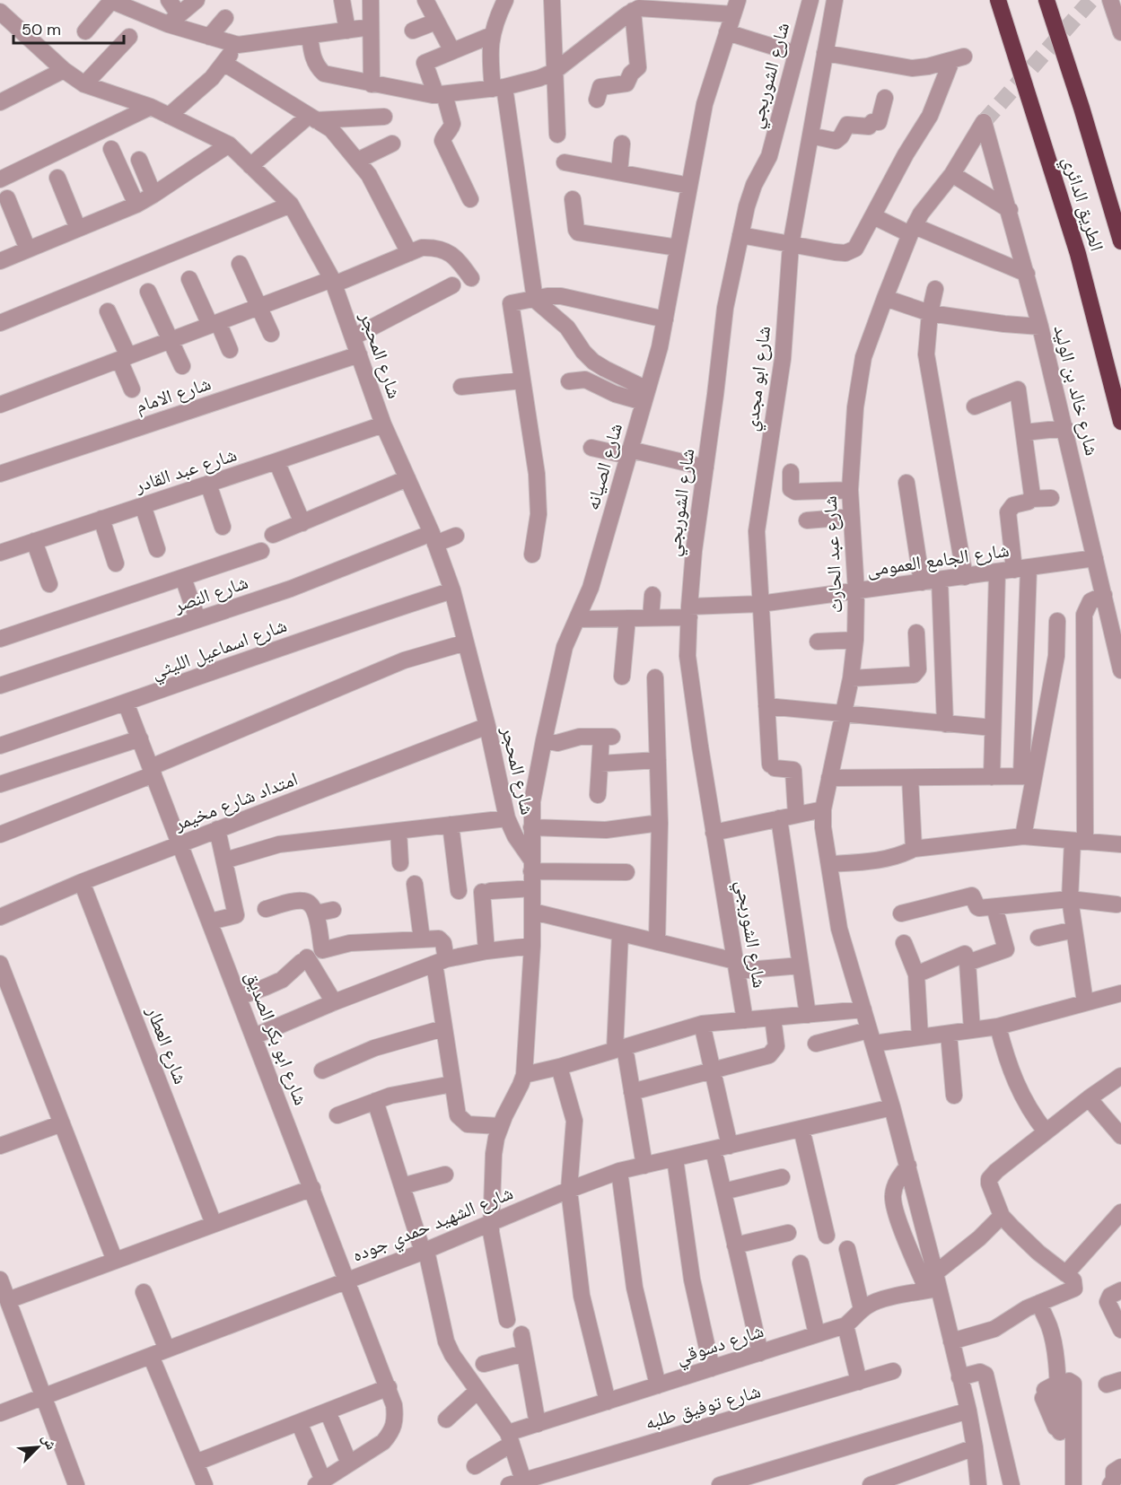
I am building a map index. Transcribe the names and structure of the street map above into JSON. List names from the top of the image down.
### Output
{
  "streets": {
    "highway": ["الطريق الدائري"],
    "street": [
      "شارع الشوربجي",
      "شارع المحجر",
      "شارع ابو مجدي",
      "شارع خالد بن الوليد",
      "شارع الامام",
      "شارع الصيانه",
      "شارع عبد القادر",
      "شارع عبد الحارث",
      "شارع الجامع العمومى",
      "شارع النصر",
      "شارع اسماعيل الليثي",
      "امتداد شارع مخيمر",
      "شارع ابو بكر الصديق",
      "شارع العطار",
      "شارع الشهيد حمدي جوده",
      "شارع دسوقي",
      "شارع توفيق طلبه"
    ]
  },
  "crossings": [
    ["شارع الشوربجي", "شارع الجامع العمومى"],
    ["شارع المحجر", "شارع الامام"],
    ["شارع المحجر", "شارع الصيانه"],
    ["شارع المحجر", "شارع عبد القادر"],
    ["شارع المحجر", "شارع النصر"],
    ["شارع المحجر", "شارع اسماعيل الليثي"],
    ["شارع المحجر", "امتداد شارع مخيمر"],
    ["شارع ابو مجدي", "شارع الجامع العمومى"],
    ["شارع خالد بن الوليد", "شارع عبد الحارث"],
    ["شارع خالد بن الوليد", "شارع الجامع العمومى"],
    ["شارع الصيانه", "شارع الجامع العمومى"],
    ["شارع عبد الحارث", "شارع الجامع العمومى"],
    ["شارع عبد الحارث", "شارع الشهيد حمدي جوده"],
    ["شارع عبد الحارث", "شارع دسوقي"],
    ["شارع اسماعيل الليثي", "شارع ابو بكر الصديق"],
    ["امتداد شارع مخيمر", "شارع ابو بكر الصديق"],
    ["امتداد شارع مخيمر", "شارع العطار"],
    ["شارع ابو بكر الصديق", "شارع الشهيد حمدي جوده"]
  ],
  "scale_bar": "50 m",
  "north": "top right"
}
